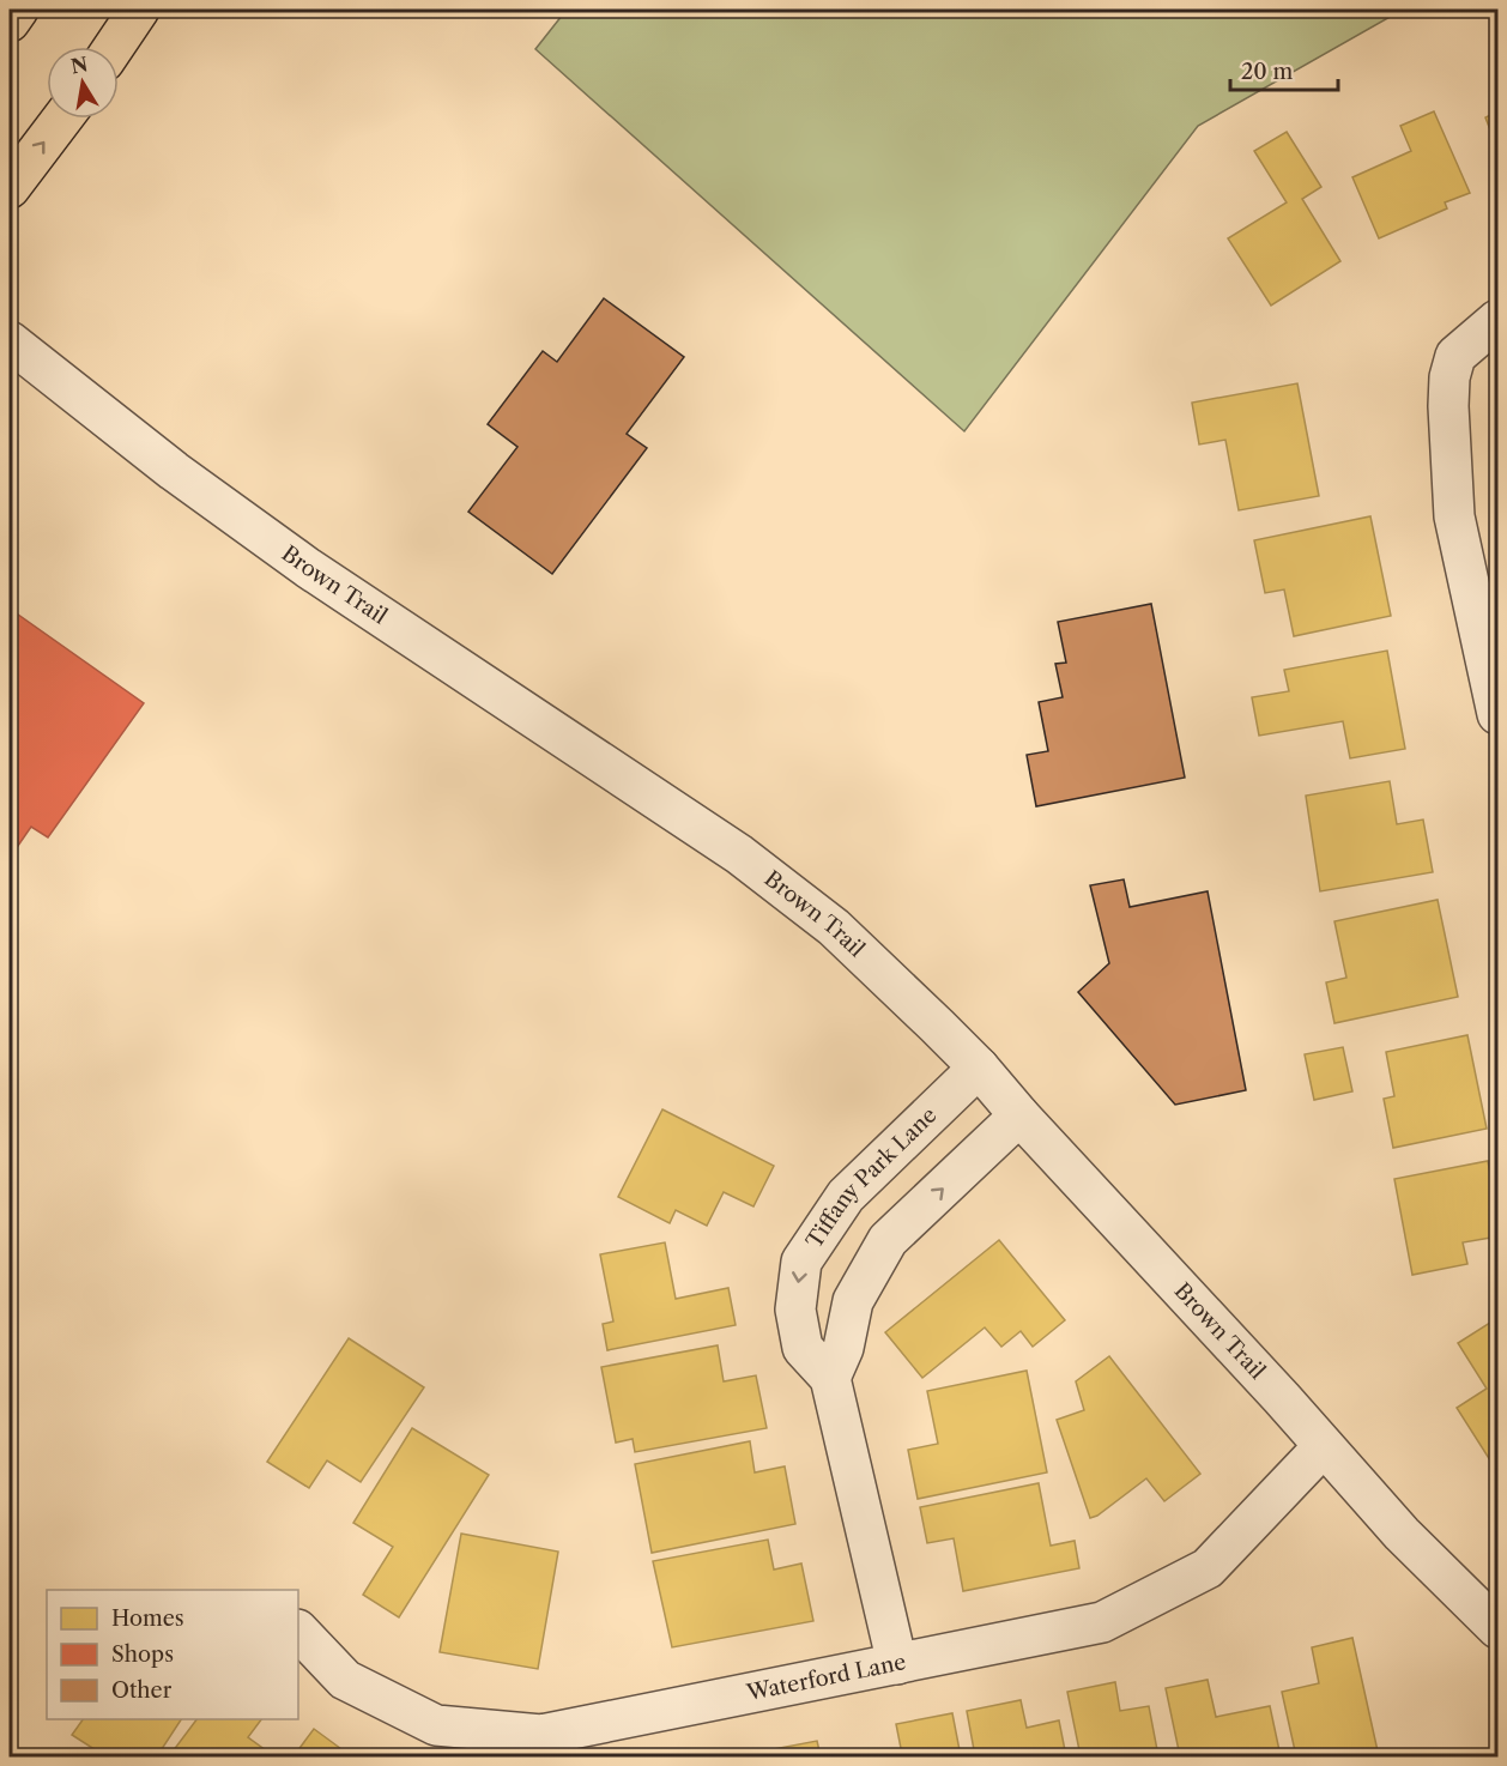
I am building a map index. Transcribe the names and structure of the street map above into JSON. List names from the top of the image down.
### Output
{
  "streets": {
    "street": ["Brown Trail", "Tiffany Park Lane", "Waterford Lane"]
  },
  "crossings": [
    ["Brown Trail", "Tiffany Park Lane"],
    ["Brown Trail", "Waterford Lane"],
    ["Tiffany Park Lane", "Waterford Lane"]
  ],
  "legend": ["Homes", "Shops", "Other"],
  "scale_bar": "20 m",
  "north": "top"
}
